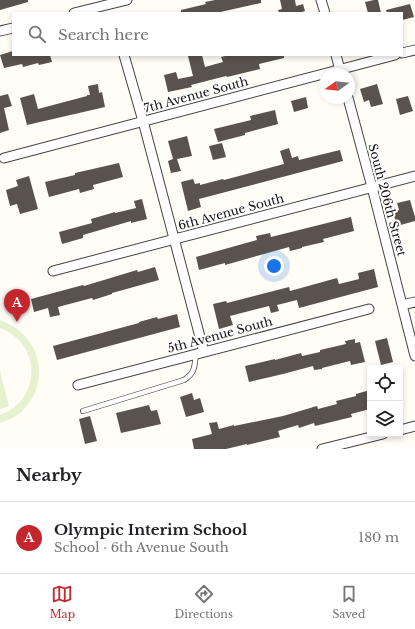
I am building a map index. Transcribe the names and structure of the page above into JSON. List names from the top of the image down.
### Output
{
  "streets": {
    "street": [
      "7th Avenue South",
      "South 206th Street",
      "6th Avenue South",
      "5th Avenue South"
    ]
  },
  "crossings": [
    ["South 206th Street", "6th Avenue South"]
  ],
  "north": "left",
  "page": {
    "search": "Search here",
    "pins": "A",
    "heading": "Nearby",
    "list": [
      {
        "mark": "A",
        "name": "Olympic Interim School",
        "note": "School · 6th Avenue South",
        "value": "180 m"
      }
    ],
    "nav": ["Map", "Directions", "Saved"]
  }
}
